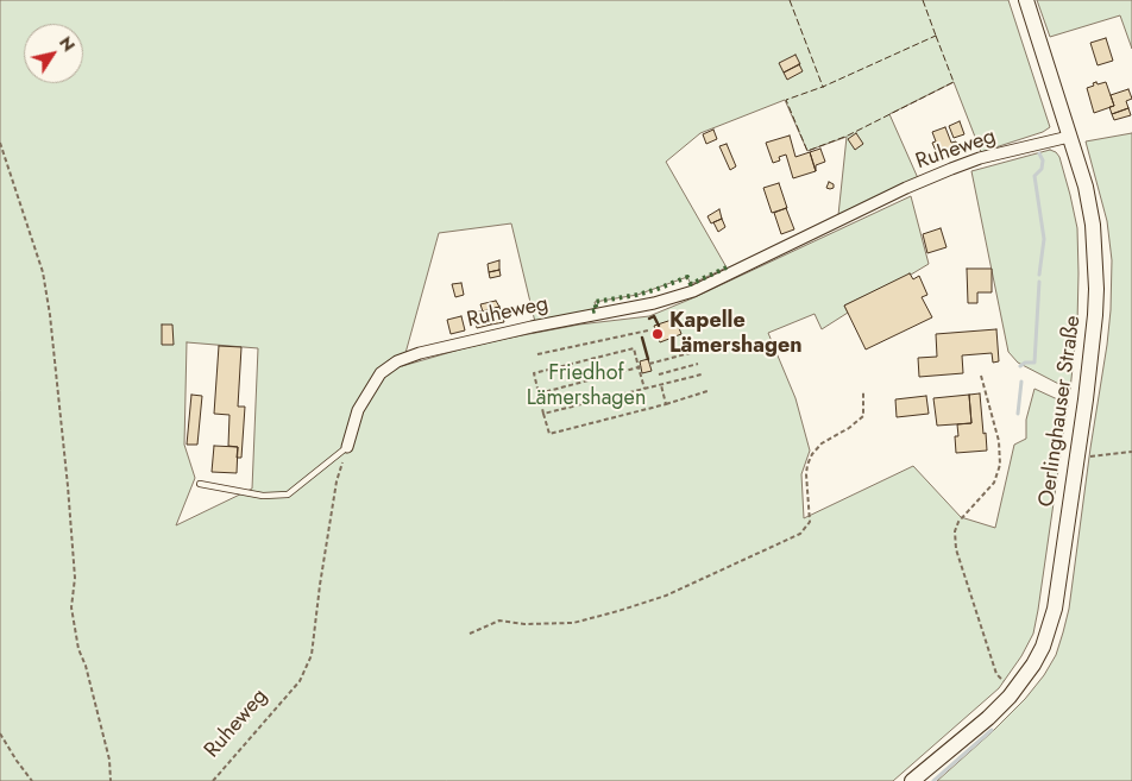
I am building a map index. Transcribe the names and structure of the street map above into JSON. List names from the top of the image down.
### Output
{
  "streets": {
    "street": ["Ruheweg", "Oerlinghauser Straße"]
  },
  "crossings": [
    ["Ruheweg", "Oerlinghauser Straße"]
  ],
  "parks": ["Friedhof Lämershagen"],
  "places": ["Kapelle Lämershagen"],
  "north": "top right"
}
